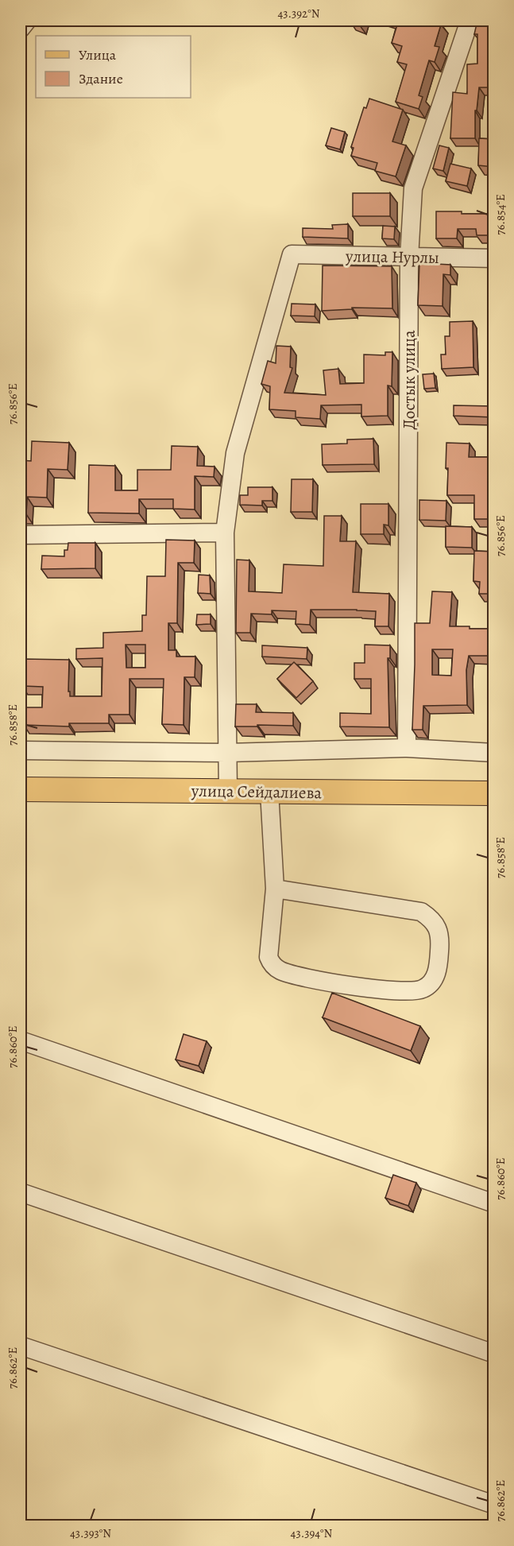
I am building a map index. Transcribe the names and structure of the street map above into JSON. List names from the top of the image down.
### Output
{
  "streets": {
    "main road": ["улица Сейдалиева"],
    "street": ["улица Нурлы", "Достык улица"]
  },
  "crossings": [
    ["улица Нурлы", "Достык улица"]
  ],
  "legend": ["Улица", "Здание"],
  "coordinates": [
    "43.392°N",
    "76.854°E",
    "76.856°E",
    "76.858°E",
    "76.860°E",
    "76.862°E",
    "43.393°N",
    "43.394°N"
  ]
}
